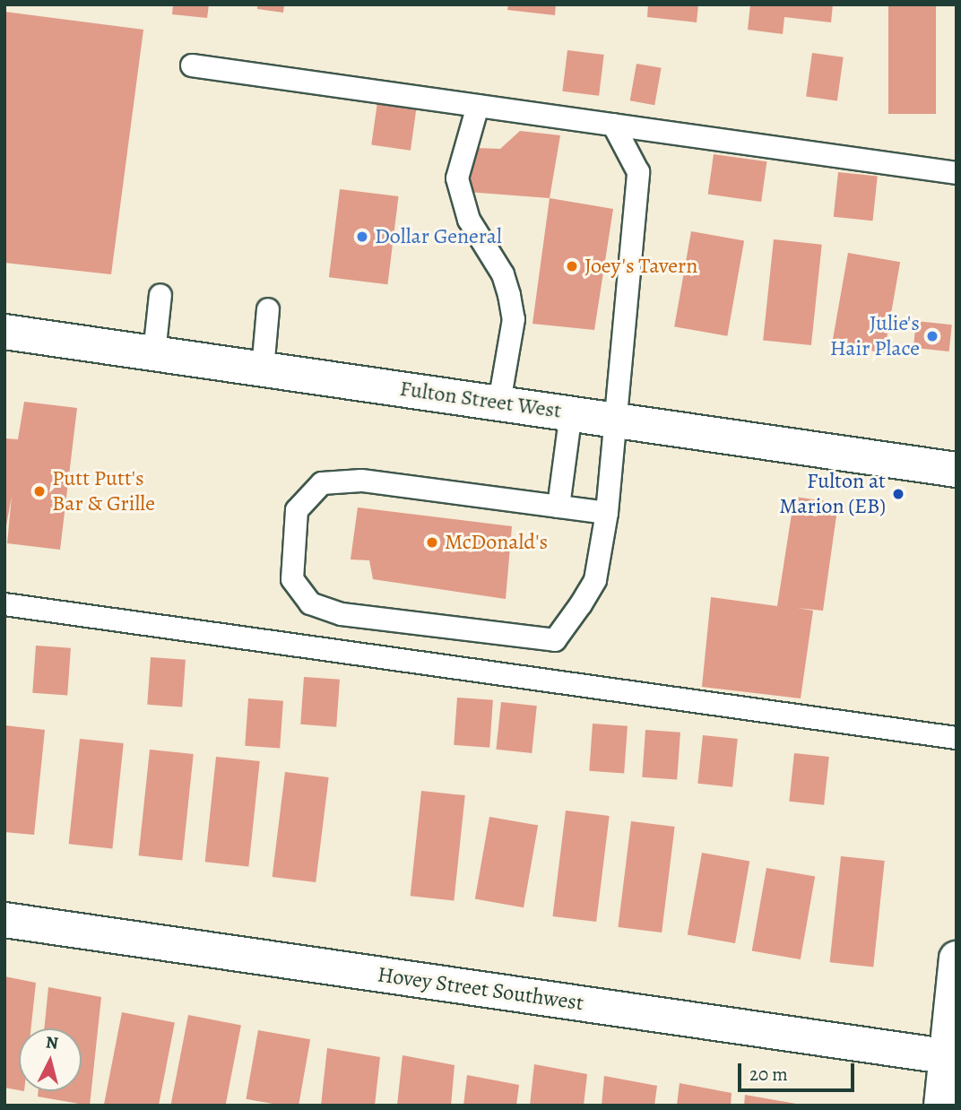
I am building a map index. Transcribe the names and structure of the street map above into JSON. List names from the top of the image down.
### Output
{
  "streets": {
    "street": ["Fulton Street West", "Hovey Street Southwest"]
  },
  "places": [
    "Dollar General",
    "Joey's Tavern",
    "Julie's Hair Place",
    "Putt Putt's Bar & Grille",
    "Fulton at Marion (EB)",
    "McDonald's"
  ],
  "scale_bar": "20 m",
  "north": "top"
}
